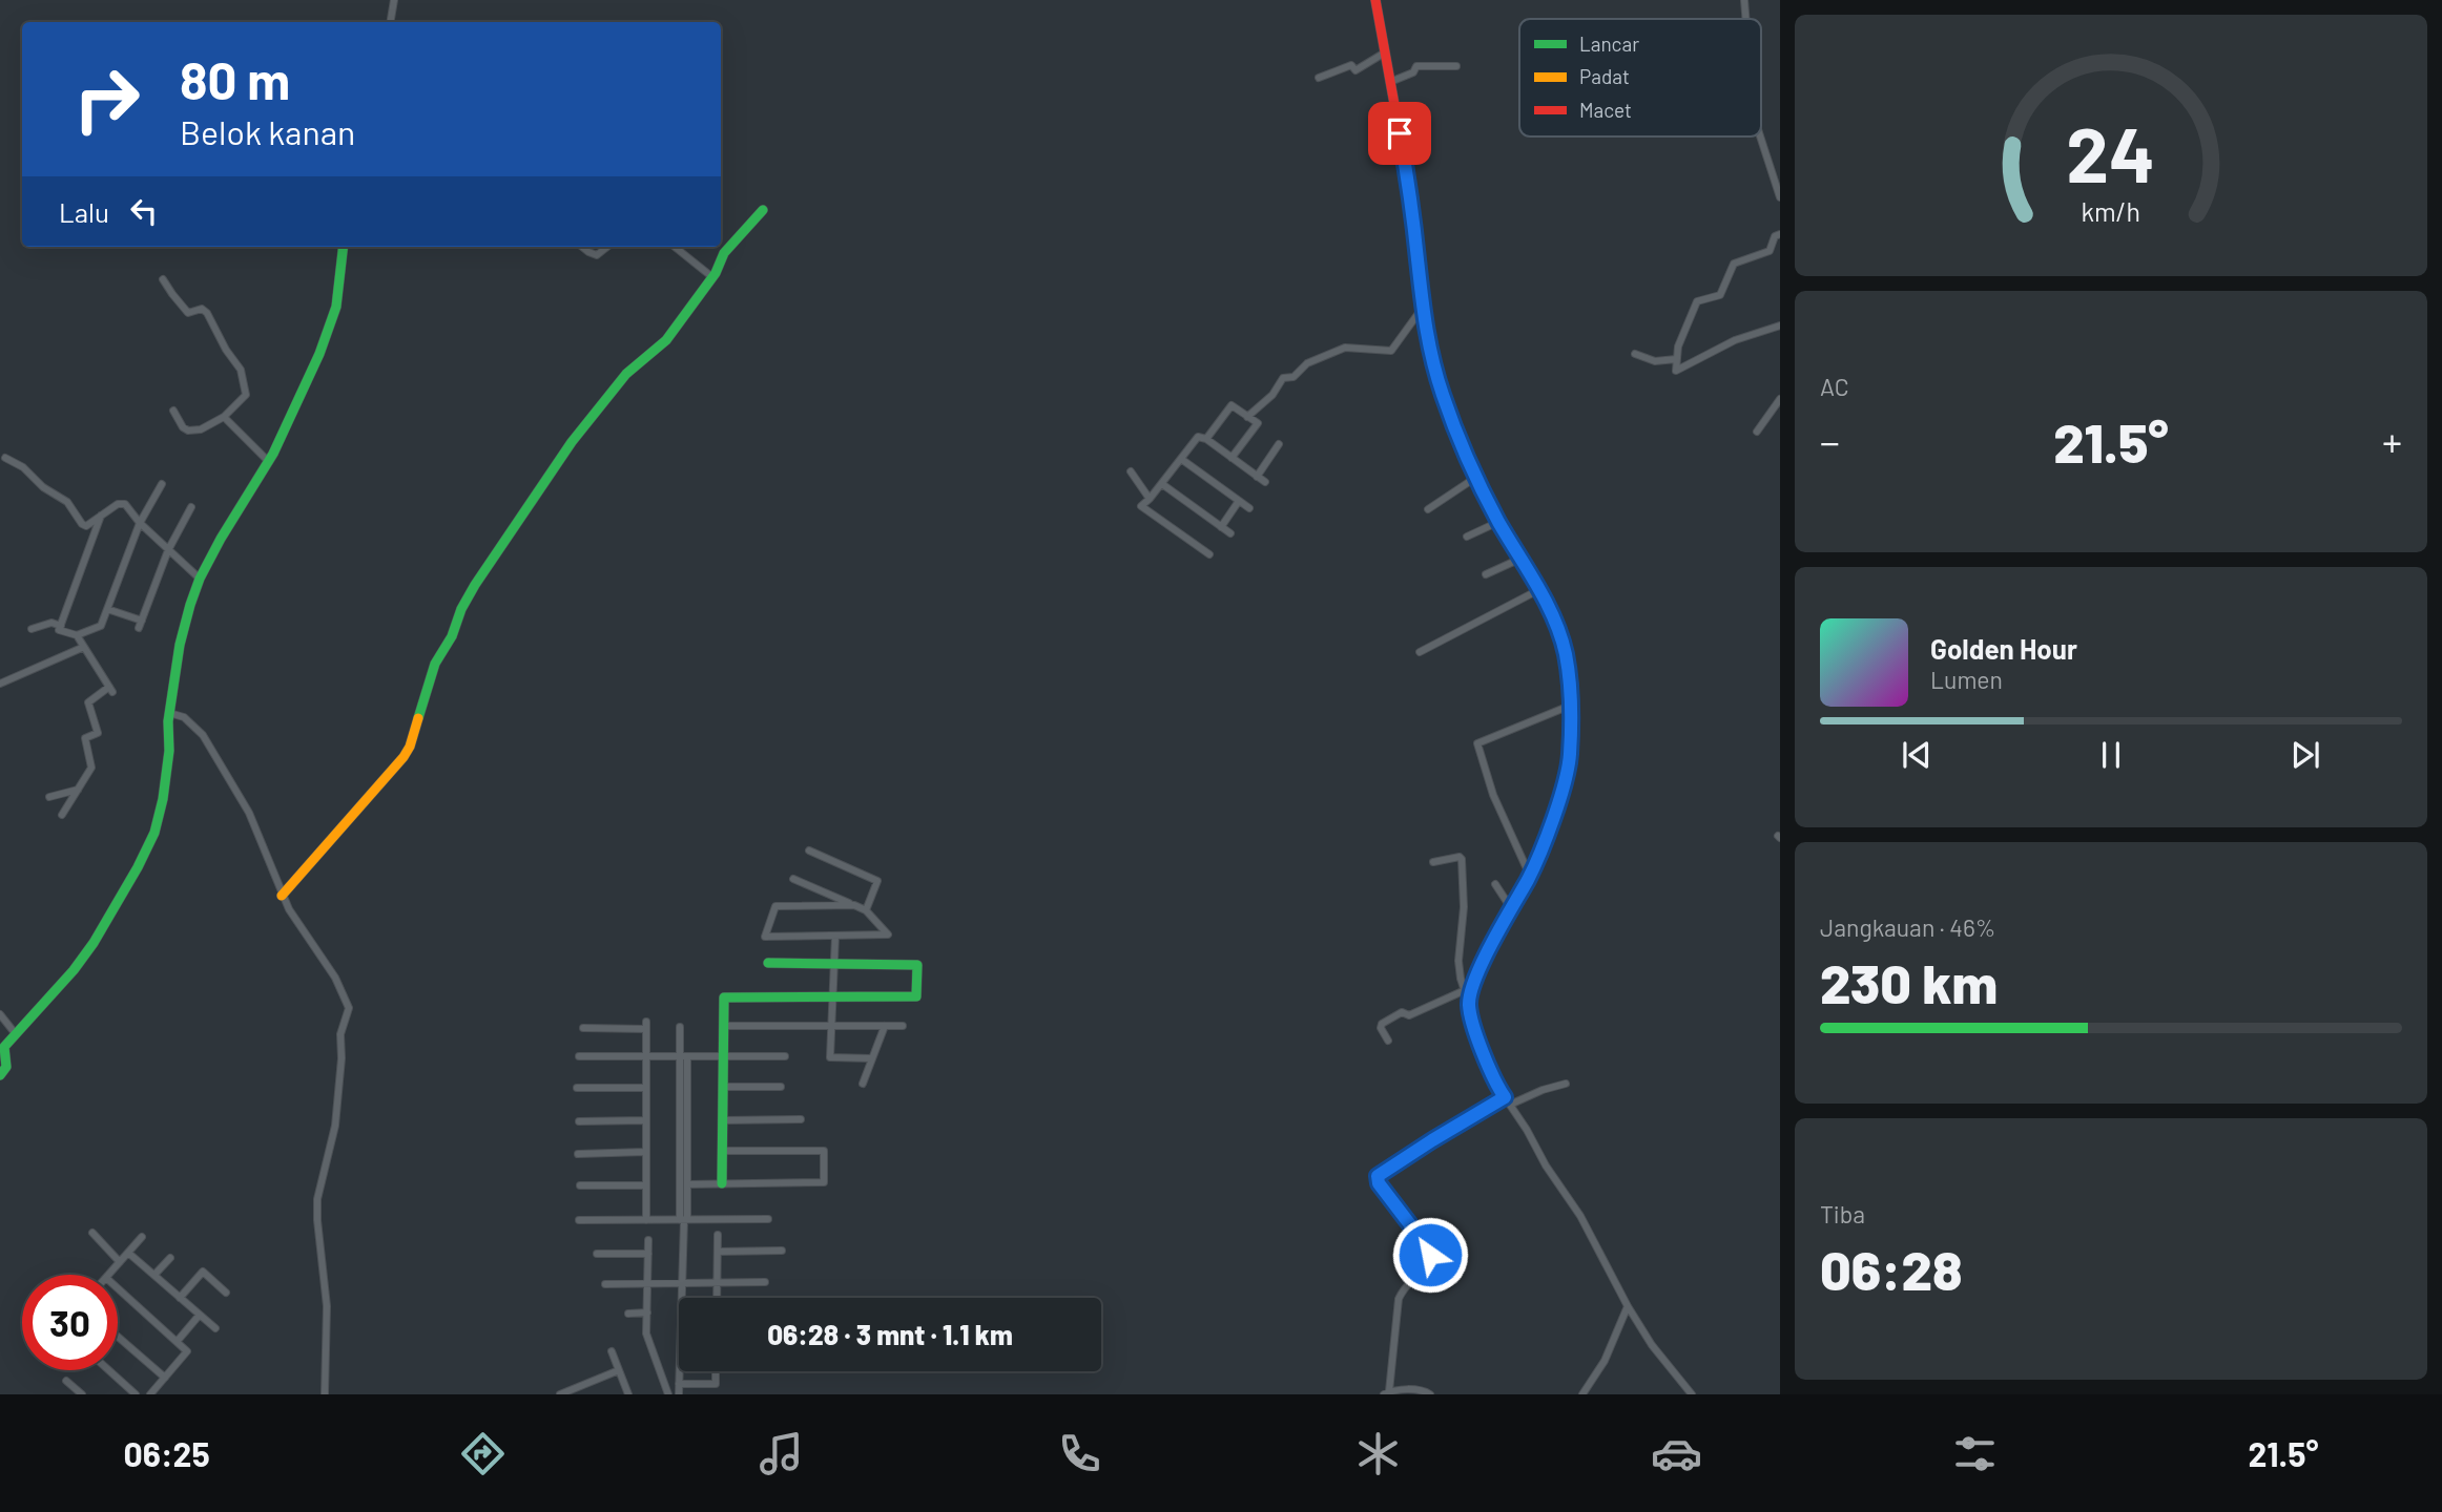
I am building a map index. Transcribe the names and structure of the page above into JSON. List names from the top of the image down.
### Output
{
  "legend": ["Lancar", "Padat", "Macet"],
  "page": {
    "turn": ["80 m", "Belok kanan"],
    "then": "Lalu",
    "tile": [
      "AC",
      ["Jangkauan · 46%", "230 km"],
      ["Tiba", "06:28"]
    ],
    "heat": ["−", "21.5°", "+"],
    "song": ["Golden Hour", "Lumen"],
    "limit": "30",
    "trip": "06:28 · 3 mnt · 1.1 km",
    "tabs": ["06:25", "21.5°"],
    "gauge": ["24", "km/h"]
  }
}
